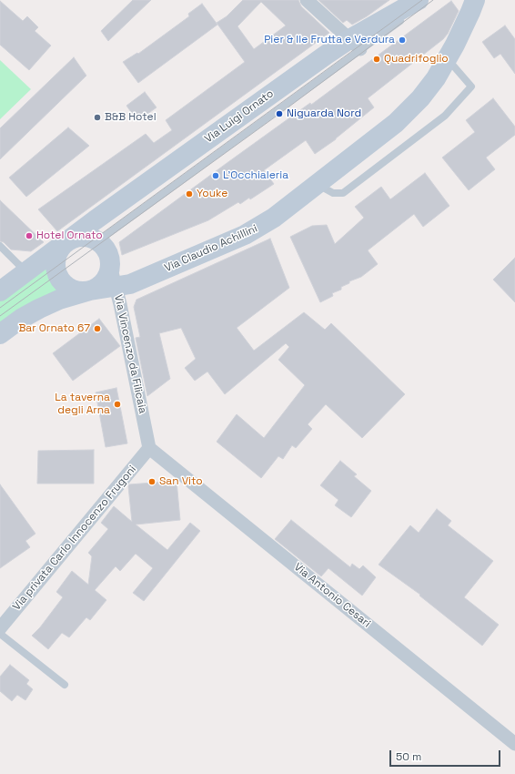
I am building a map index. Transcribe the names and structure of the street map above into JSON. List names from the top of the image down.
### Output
{
  "streets": {
    "main road": ["Via Luigi Ornato", "Via Claudio Achillini"],
    "street": ["Via Vincenzo da Filicaia", "Via privata Carlo Innocenzo Frugoni", "Via Antonio Cesari"]
  },
  "crossings": [
    ["Via Luigi Ornato", "Via Claudio Achillini"],
    ["Via Luigi Ornato", "Via Vincenzo da Filicaia"],
    ["Via Claudio Achillini", "Via Vincenzo da Filicaia"],
    ["Via Vincenzo da Filicaia", "Via privata Carlo Innocenzo Frugoni"],
    ["Via Vincenzo da Filicaia", "Via Antonio Cesari"],
    ["Via privata Carlo Innocenzo Frugoni", "Via Antonio Cesari"]
  ],
  "places": [
    "Pier & Ile Frutta e Verdura",
    "Quadrifoglio",
    "Niguarda Nord",
    "B&B Hotel",
    "L'Occhialeria",
    "Youke",
    "Hotel Ornato",
    "Bar Ornato 67",
    "La taverna degli Arna",
    "San Vito"
  ],
  "scale_bar": "50 m"
}
